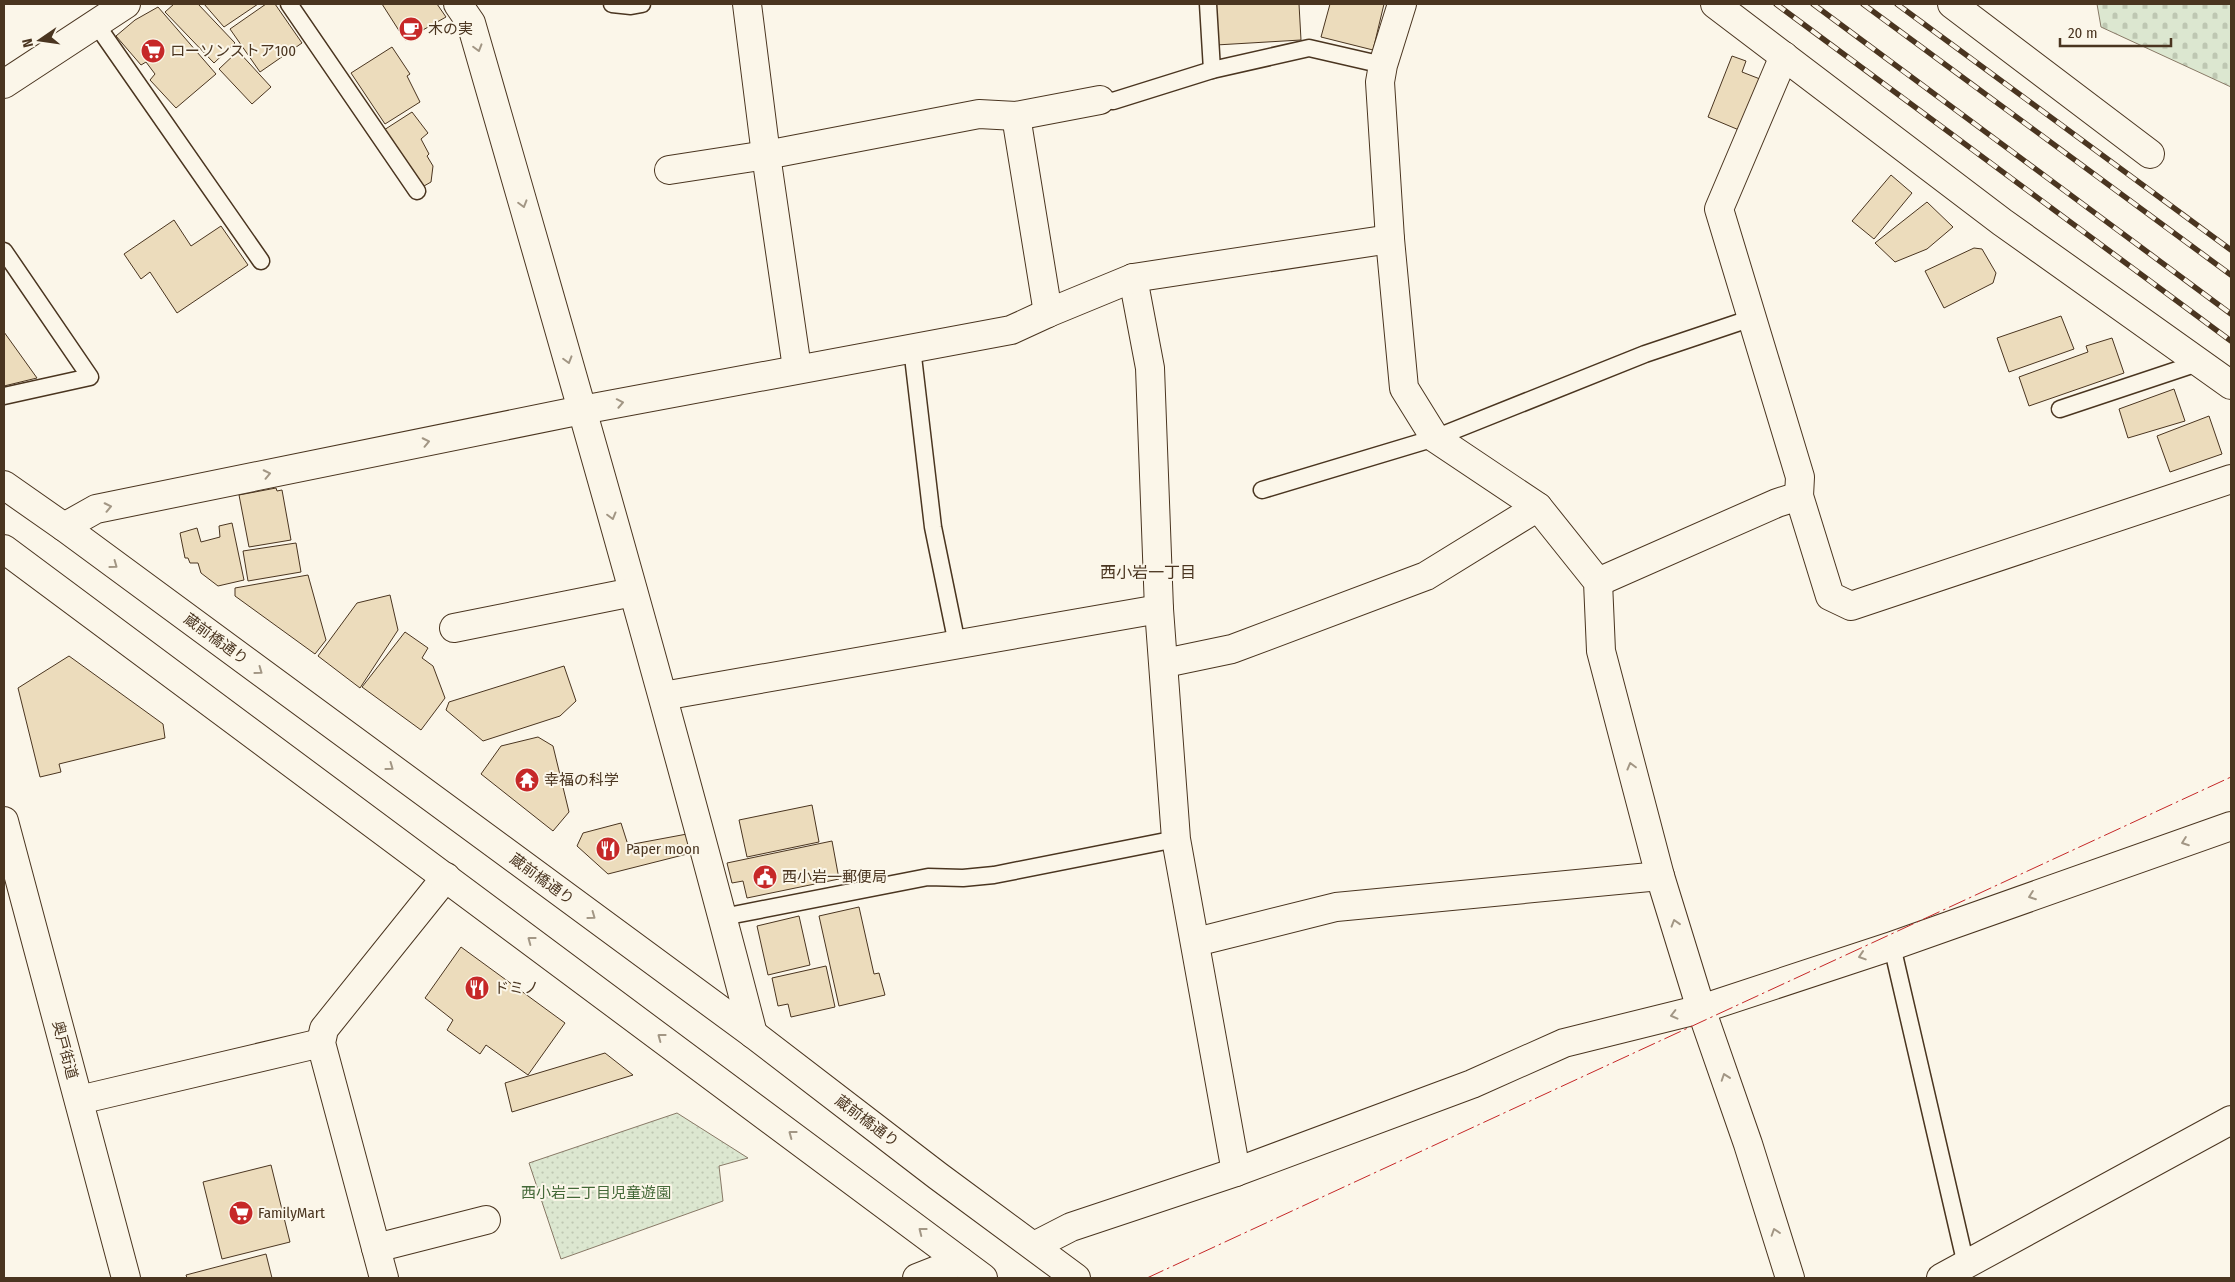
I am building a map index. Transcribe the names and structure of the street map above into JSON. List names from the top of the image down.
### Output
{
  "streets": {
    "street": ["蔵前橋通り", "奥戸街道"]
  },
  "districts": ["西小岩一丁目"],
  "parks": ["西小岩二丁目児童遊園"],
  "places": {
    "cafe": ["木の実"],
    "supermarket": ["ローソンストア100", "FamilyMart"],
    "temple": ["幸福の科学"],
    "restaurant": ["Paper moon", "ドミノ"],
    "public building": ["西小岩一郵便局"]
  },
  "scale_bar": "20 m",
  "north": "left"
}
